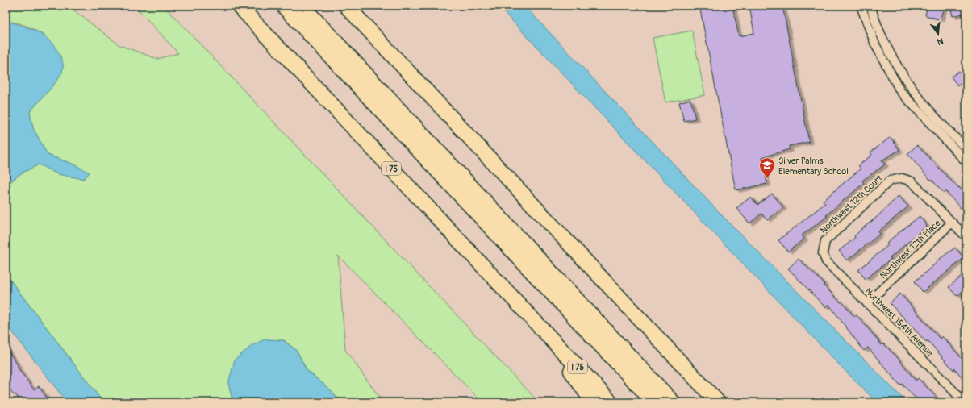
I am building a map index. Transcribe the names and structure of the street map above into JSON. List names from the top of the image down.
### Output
{
  "streets": {
    "highway": ["I 75"],
    "street": ["Northwest 12th Court", "Northwest 12th Place", "Northwest 154th Avenue"]
  },
  "crossings": [
    ["Northwest 12th Court", "Northwest 12th Place"],
    ["Northwest 12th Court", "Northwest 154th Avenue"],
    ["Northwest 12th Place", "Northwest 154th Avenue"]
  ],
  "places": {
    "school or university": ["Silver Palms Elementary School"]
  },
  "north": "bottom"
}
